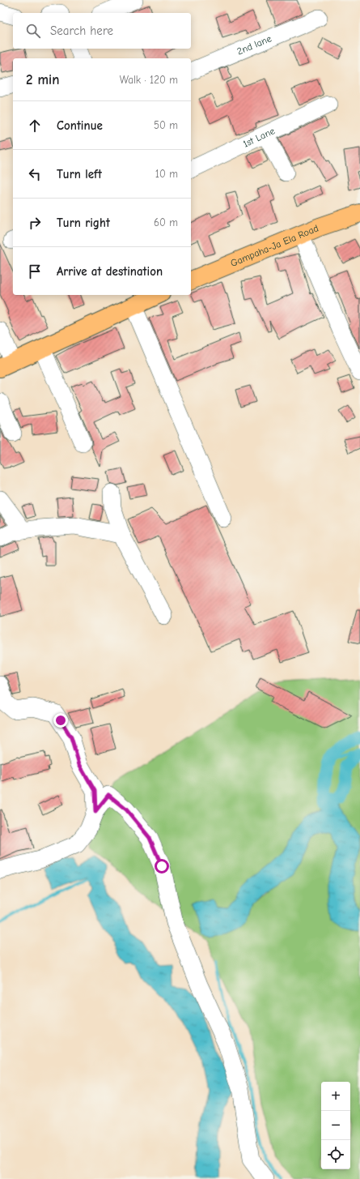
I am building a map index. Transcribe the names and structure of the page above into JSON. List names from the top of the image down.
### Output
{
  "streets": {
    "highway": ["Gampaha-Ja Ela Road"],
    "street": ["2nd lane", "1st Lane"]
  },
  "page": {
    "search": "Search here",
    "heading": ["2 min", "Walk · 120 m"],
    "list": [
      ["Continue", "50 m"],
      ["Turn left", "10 m"],
      ["Turn right", "60 m"],
      "Arrive at destination"
    ],
    "map_buttons": ["+", "−"]
  }
}
